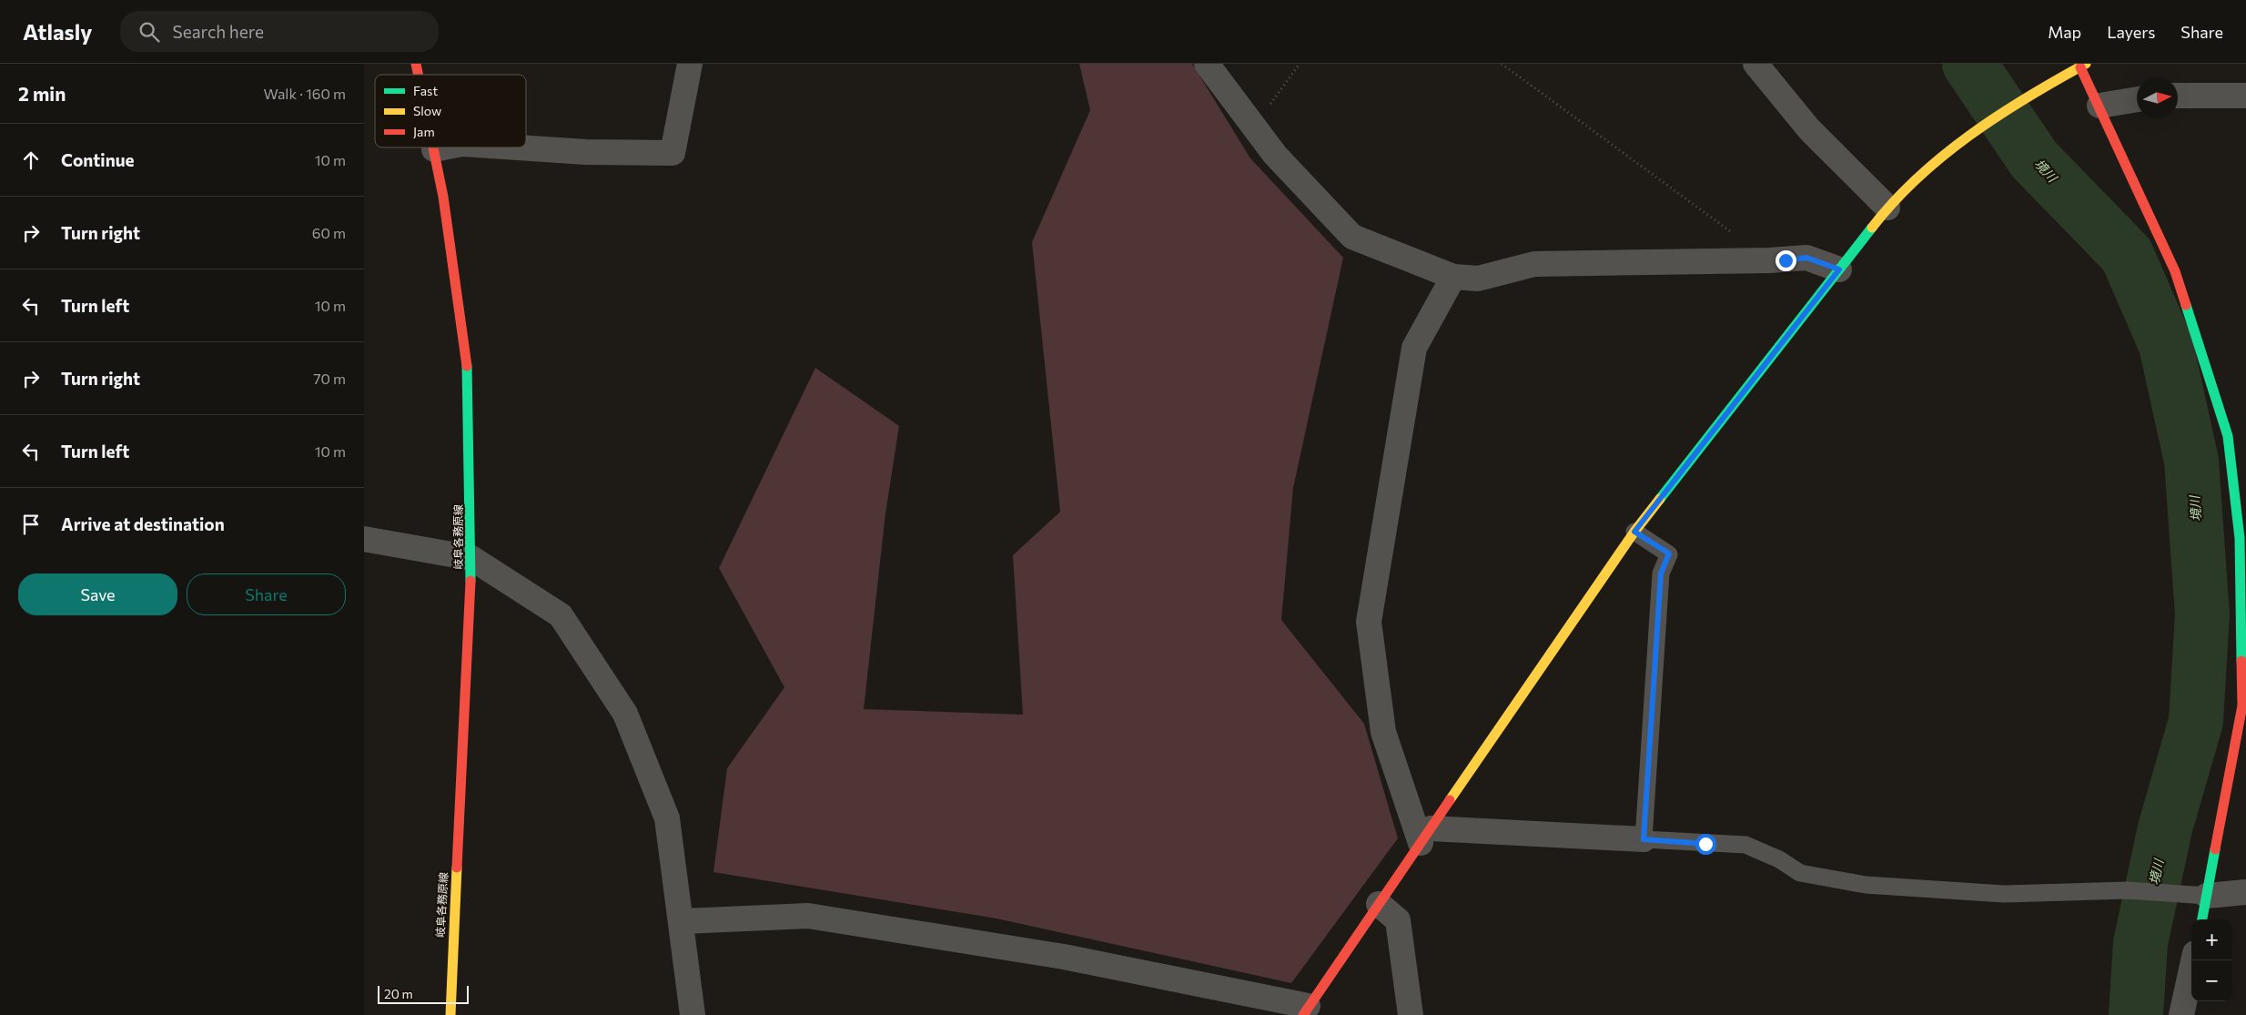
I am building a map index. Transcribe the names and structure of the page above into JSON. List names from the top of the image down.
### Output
{
  "streets": {
    "street": ["岐阜各務原線"]
  },
  "water": ["境川"],
  "legend": ["Fast", "Slow", "Jam"],
  "scale_bar": "20 m",
  "north": "right",
  "page": {
    "header": "Atlasly",
    "search": "Search here",
    "nav": ["Map", "Layers", "Share"],
    "heading": ["2 min", "Walk · 160 m"],
    "list": [
      ["Continue", "10 m"],
      ["Turn right", "60 m"],
      ["Turn left", "10 m"],
      ["Turn right", "70 m"],
      ["Turn left", "10 m"],
      "Arrive at destination"
    ],
    "buttons": ["Save", "Share"],
    "map_buttons": ["+", "−"],
    "scale": "20 m"
  }
}
